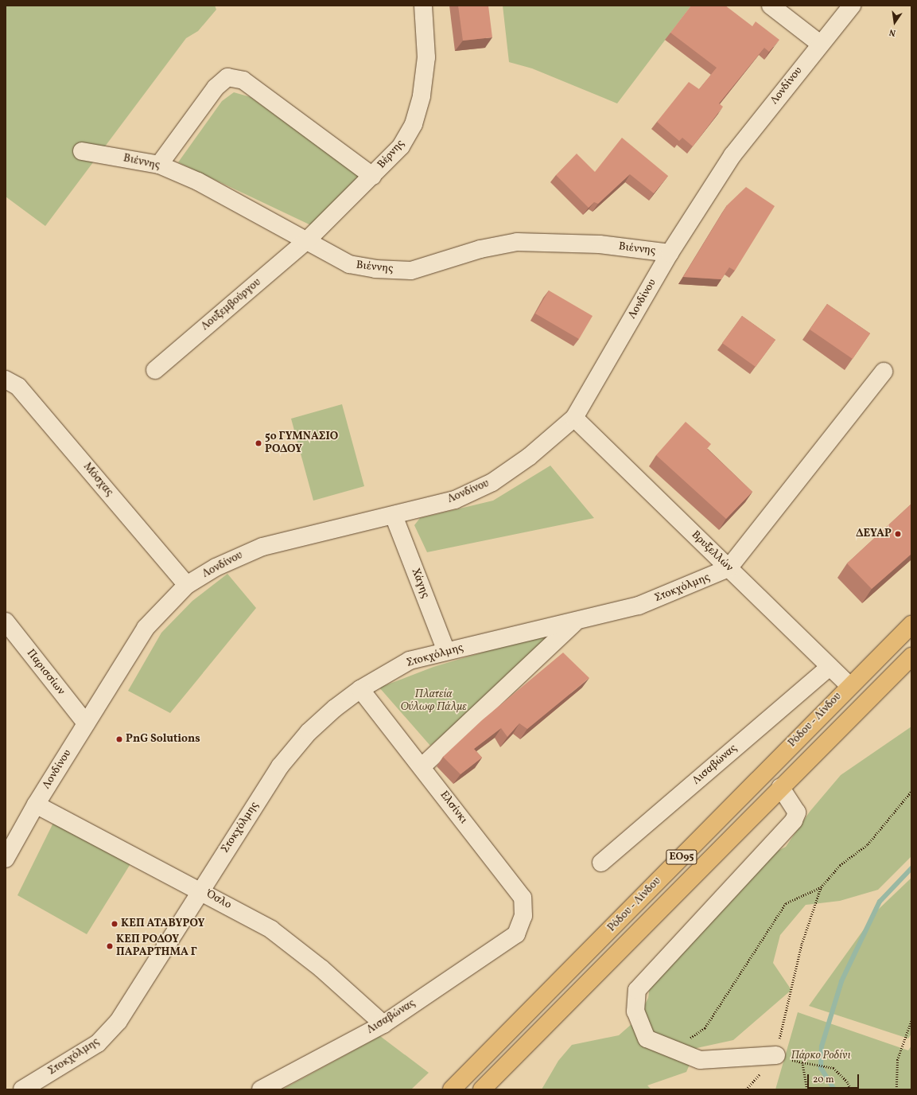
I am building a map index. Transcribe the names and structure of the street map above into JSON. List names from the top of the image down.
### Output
{
  "streets": {
    "main road": ["Ρόδου - Λίνδου", "ΕΟ95"],
    "street": [
      "Λονδίνου",
      "Βέρνης",
      "Βιέννης",
      "Λουξεμβούργου",
      "Μόσχας",
      "Βρυξελλών",
      "Χάγης",
      "Στοκχόλμης",
      "Παρισσίων",
      "Λισαβώνας",
      "Ελσίνκι",
      "Όσλο"
    ]
  },
  "crossings": [
    ["Λονδίνου", "Βιέννης"],
    ["Λονδίνου", "Μόσχας"],
    ["Λονδίνου", "Βρυξελλών"],
    ["Λονδίνου", "Χάγης"],
    ["Λονδίνου", "Παρισσίων"],
    ["Λονδίνου", "Όσλο"],
    ["Βέρνης", "Βιέννης"],
    ["Βέρνης", "Λουξεμβούργου"],
    ["Βιέννης", "Λουξεμβούργου"],
    ["Βρυξελλών", "Στοκχόλμης"],
    ["Βρυξελλών", "Ρόδου - Λίνδου"],
    ["Βρυξελλών", "Λισαβώνας"],
    ["Χάγης", "Στοκχόλμης"],
    ["Στοκχόλμης", "Ελσίνκι"],
    ["Στοκχόλμης", "Όσλο"],
    ["Λισαβώνας", "Ελσίνκι"],
    ["Λισαβώνας", "Όσλο"]
  ],
  "parks": ["Πλατεία Ούλωφ Πάλμε", "Πάρκο Ροδίνι"],
  "places": [
    "5ο ΓΥΜΝΑΣΙΟ ΡΟΔΟΥ",
    "ΔΕΥΑΡ",
    "PnG Solutions",
    "ΚΕΠ ΑΤΑΒΥΡΟΥ",
    "ΚΕΠ ΡΟΔΟΥ ΠΑΡΑΡΤΗΜΑ Γ"
  ],
  "scale_bar": "20 m",
  "north": "bottom"
}
